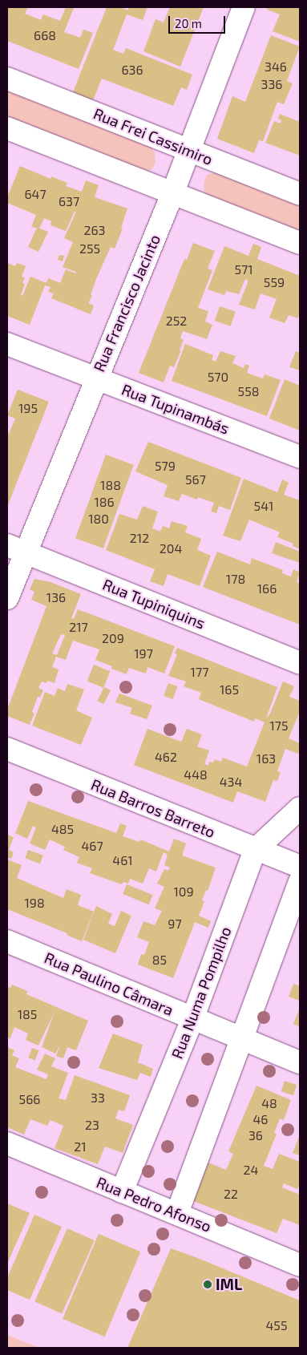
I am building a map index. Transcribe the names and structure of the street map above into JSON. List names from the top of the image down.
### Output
{
  "streets": {
    "street": [
      "Rua Frei Cassimiro",
      "Rua Francisco Jacinto",
      "Rua Tupinambás",
      "Rua Tupiniquins",
      "Rua Barros Barreto",
      "Rua Paulino Câmara",
      "Rua Numa Pompilho",
      "Rua Pedro Afonso"
    ]
  },
  "crossings": [
    ["Rua Frei Cassimiro", "Rua Francisco Jacinto"],
    ["Rua Francisco Jacinto", "Rua Tupinambás"],
    ["Rua Francisco Jacinto", "Rua Tupiniquins"],
    ["Rua Barros Barreto", "Rua Numa Pompilho"],
    ["Rua Paulino Câmara", "Rua Numa Pompilho"],
    ["Rua Numa Pompilho", "Rua Pedro Afonso"]
  ],
  "places": ["IML"],
  "house_numbers": [
    "668",
    "346",
    "636",
    "336",
    "647",
    "637",
    "263",
    "255",
    "571",
    "559",
    "252",
    "570",
    "558",
    "195",
    "579",
    "567",
    "188",
    "186",
    "541",
    "180",
    "212",
    "204",
    "178",
    "166",
    "136",
    "217",
    "209",
    "197",
    "177",
    "165",
    "175",
    "462",
    "163",
    "448",
    "434",
    "485",
    "467",
    "461",
    "109",
    "198",
    "97",
    "85",
    "185",
    "33",
    "566",
    "48",
    "46",
    "23",
    "36",
    "21",
    "24",
    "22",
    "455"
  ],
  "scale_bar": "20 m"
}
